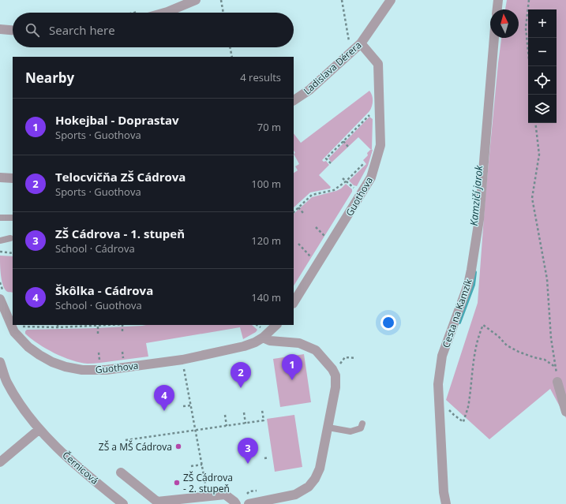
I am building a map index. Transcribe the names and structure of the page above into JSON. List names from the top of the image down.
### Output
{
  "streets": {
    "street": [
      "Ladislava Dérera",
      "Guothova",
      "Cesta na Kamzík",
      "Černicová"
    ]
  },
  "crossings": [
    ["Ladislava Dérera", "Guothova"]
  ],
  "water": ["Kamzičí jarok"],
  "places": ["ZŠ a MŠ Cádrova", "ZŠ Cádrova - 2. stupeň"],
  "north": "top",
  "page": {
    "map_buttons": ["+", "−"],
    "search": "Search here",
    "heading": ["Nearby", "4 results"],
    "list": [
      {
        "mark": "1",
        "name": "Hokejbal - Doprastav",
        "note": "Sports · Guothova",
        "value": "70 m"
      },
      {
        "mark": "2",
        "name": "Telocvičňa ZŠ Cádrova",
        "note": "Sports · Guothova",
        "value": "100 m"
      },
      {
        "mark": "3",
        "name": "ZŠ Cádrova - 1. stupeň",
        "note": "School · Cádrova",
        "value": "120 m"
      },
      {
        "mark": "4",
        "name": "Škôlka - Cádrova",
        "note": "School · Guothova",
        "value": "140 m"
      }
    ],
    "pins": [
      "1",
      "2",
      "4",
      "3"
    ]
  }
}
